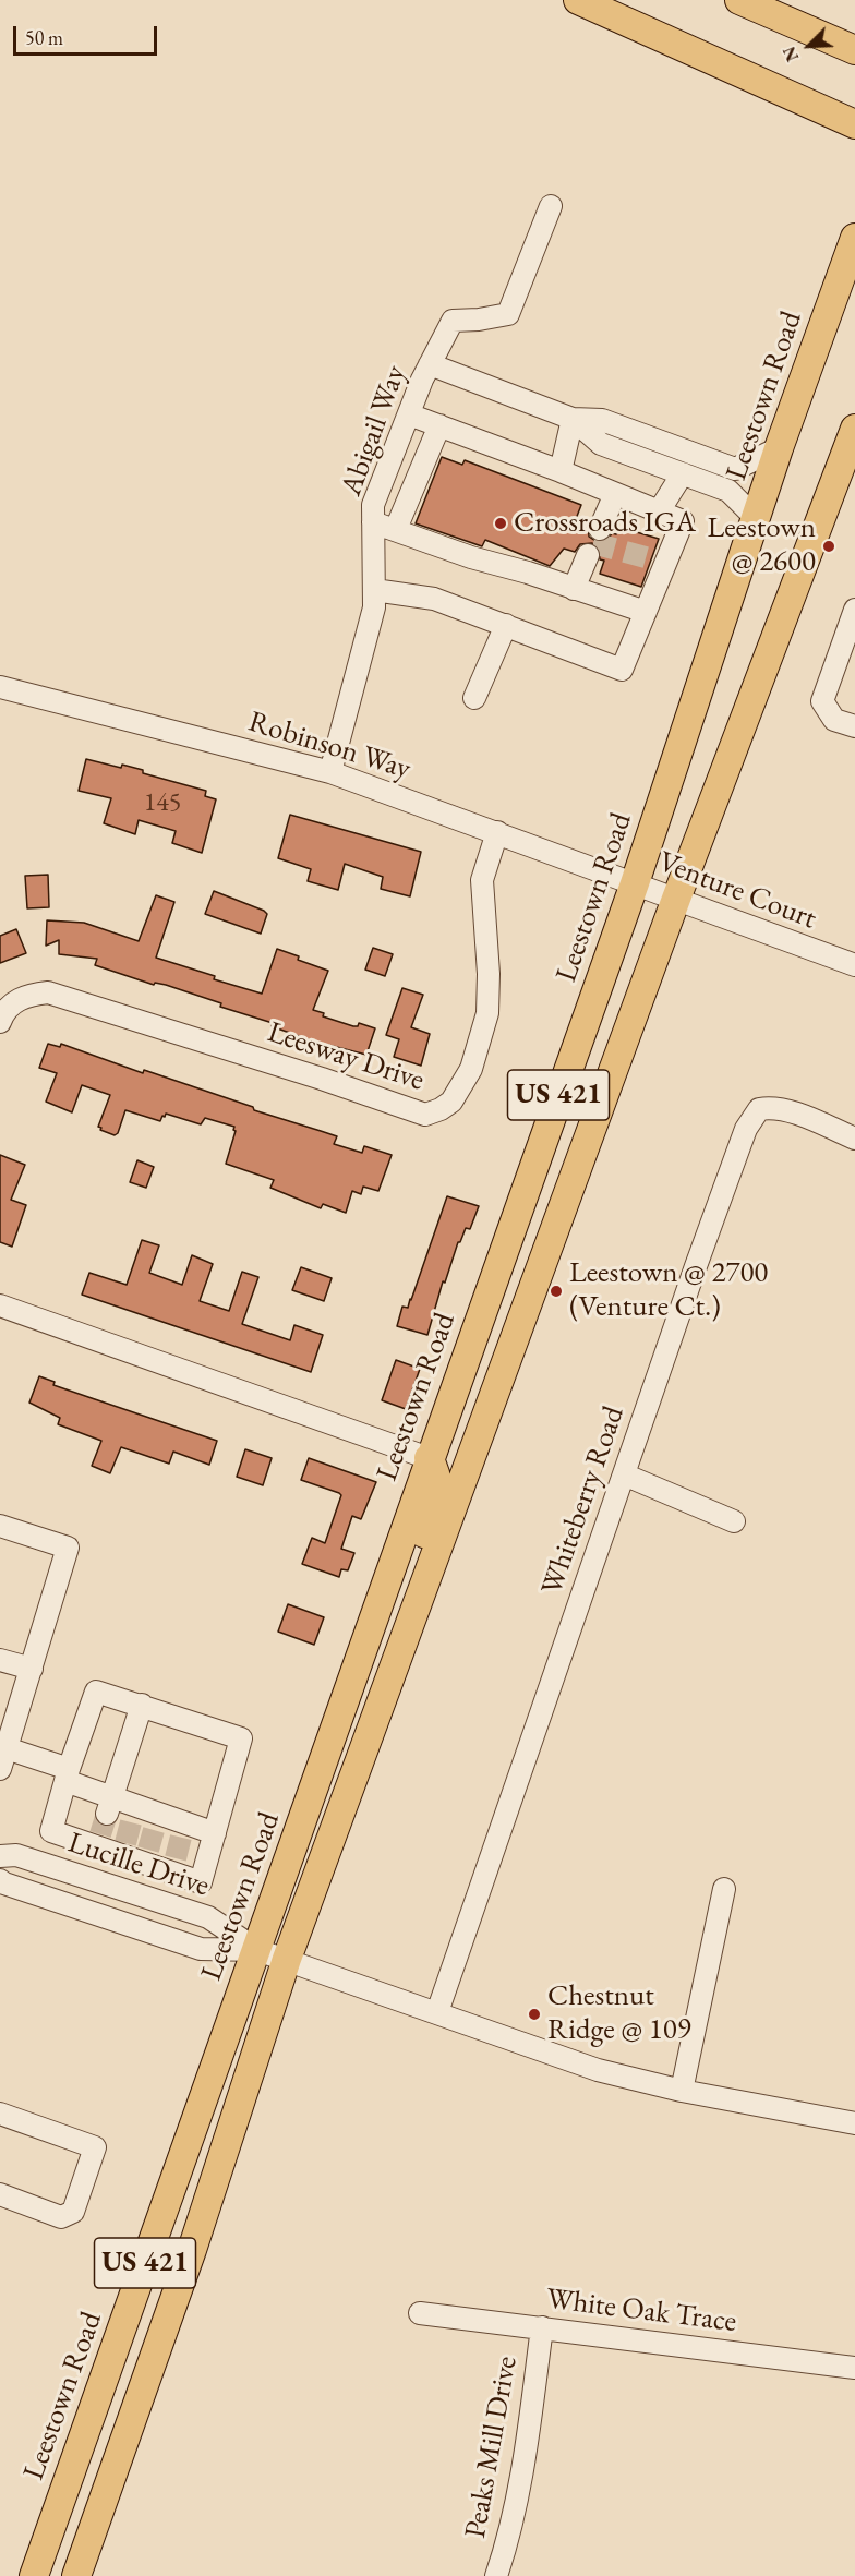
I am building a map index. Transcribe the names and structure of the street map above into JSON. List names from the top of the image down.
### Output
{
  "streets": {
    "main road": ["Leestown Road", "US 421"],
    "street": [
      "Abigail Way",
      "Robinson Way",
      "Venture Court",
      "Leesway Drive",
      "Whiteberry Road",
      "Lucille Drive",
      "White Oak Trace",
      "Peaks Mill Drive"
    ]
  },
  "crossings": [
    ["Leestown Road", "Robinson Way"],
    ["Leestown Road", "Venture Court"],
    ["Leestown Road", "Lucille Drive"],
    ["Abigail Way", "Robinson Way"],
    ["Robinson Way", "Venture Court"],
    ["Robinson Way", "Leesway Drive"],
    ["Venture Court", "US 421"],
    ["White Oak Trace", "Peaks Mill Drive"]
  ],
  "places": [
    "Crossroads IGA",
    "Leestown @ 2600",
    "Leestown @ 2700 (Venture Ct.)",
    "Chestnut Ridge @ 109"
  ],
  "house_numbers": ["145"],
  "scale_bar": "50 m",
  "north": "bottom left"
}
